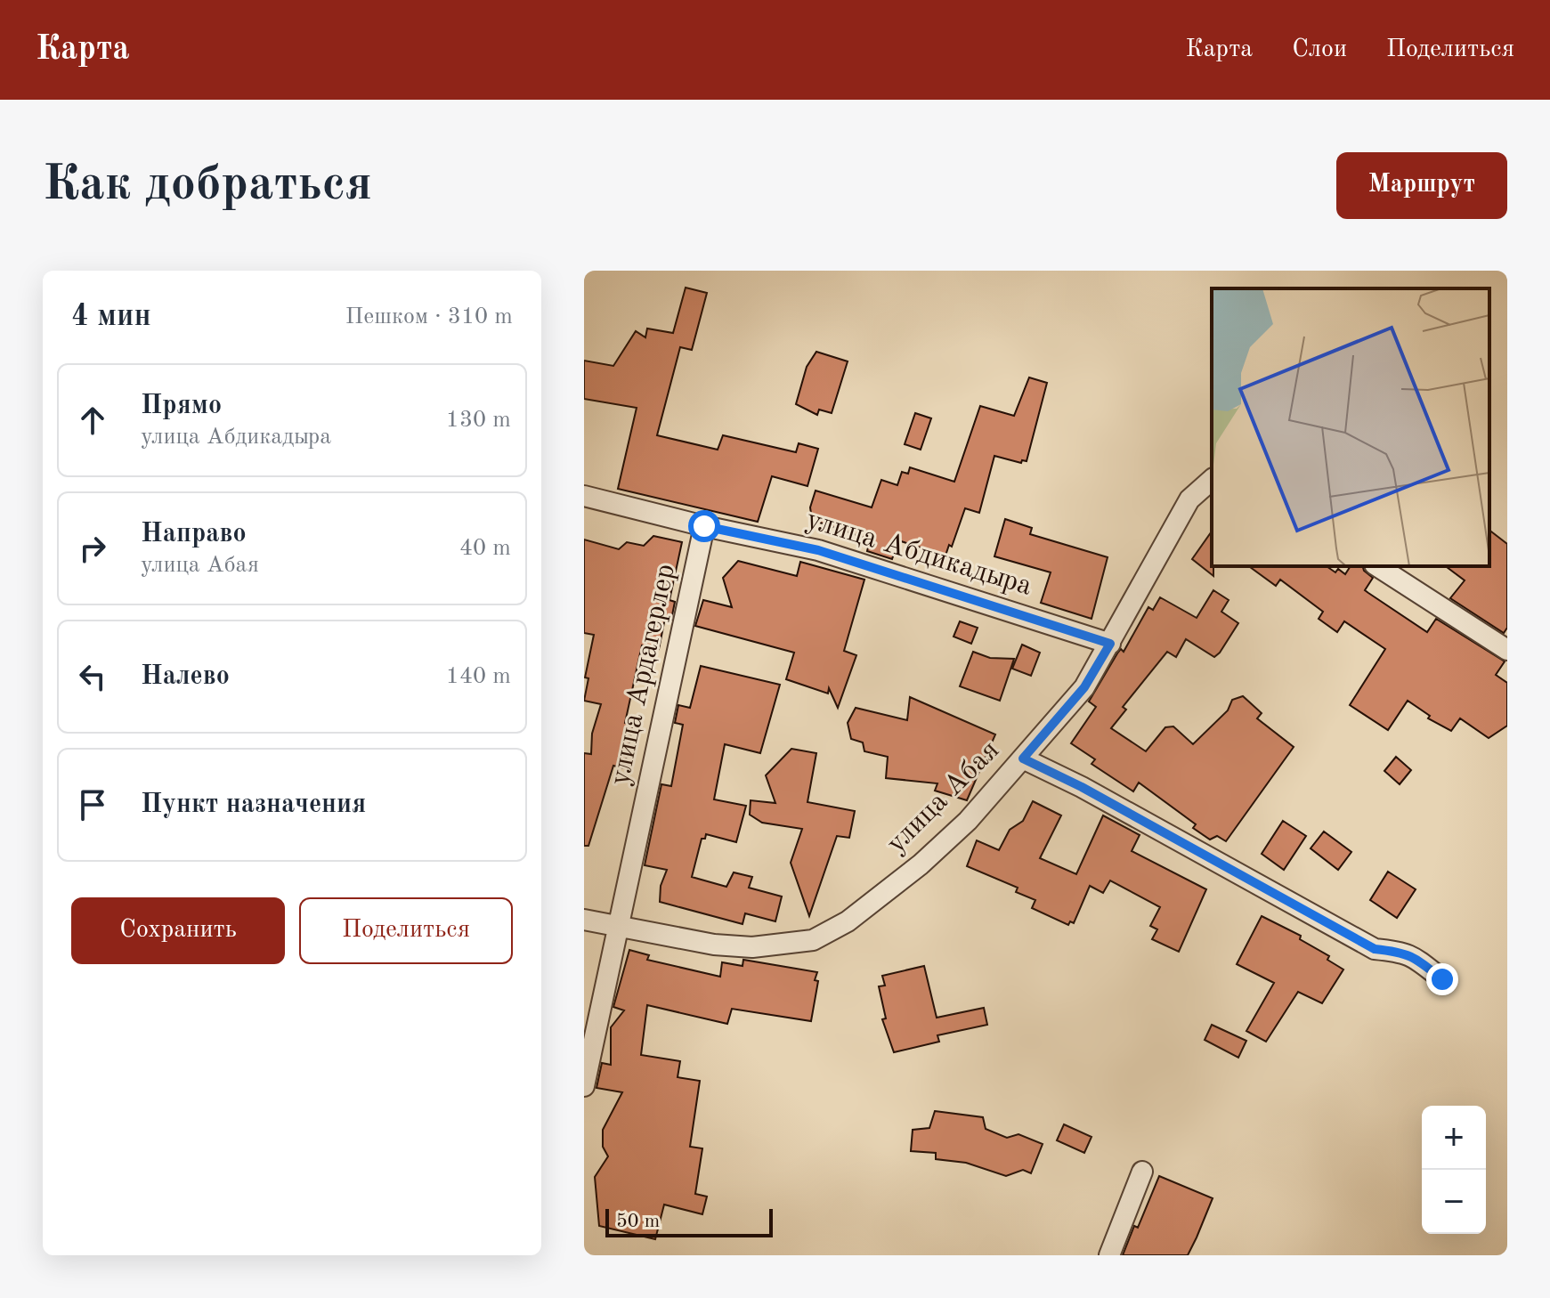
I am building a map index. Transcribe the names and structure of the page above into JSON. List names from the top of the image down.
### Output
{
  "streets": {
    "street": ["улица Абдикадыра", "улица Ардагерлер", "улица Абая"]
  },
  "crossings": [
    ["улица Абдикадыра", "улица Ардагерлер"],
    ["улица Абдикадыра", "улица Абая"],
    ["улица Ардагерлер", "улица Абая"]
  ],
  "scale_bar": "50 m",
  "page": {
    "header": "Карта",
    "nav": ["Карта", "Слои", "Поделиться"],
    "buttons": [
      "Маршрут",
      ["Сохранить", "Поделиться"]
    ],
    "title": "Как добраться",
    "heading": ["4 мин", "Пешком · 310 m"],
    "list": [
      ["Прямо", "улица Абдикадыра", "130 m"],
      ["Направо", "улица Абая", "40 m"],
      ["Налево", "140 m"],
      "Пункт назначения"
    ],
    "map_buttons": ["+", "−"],
    "scale": "50 m"
  }
}
